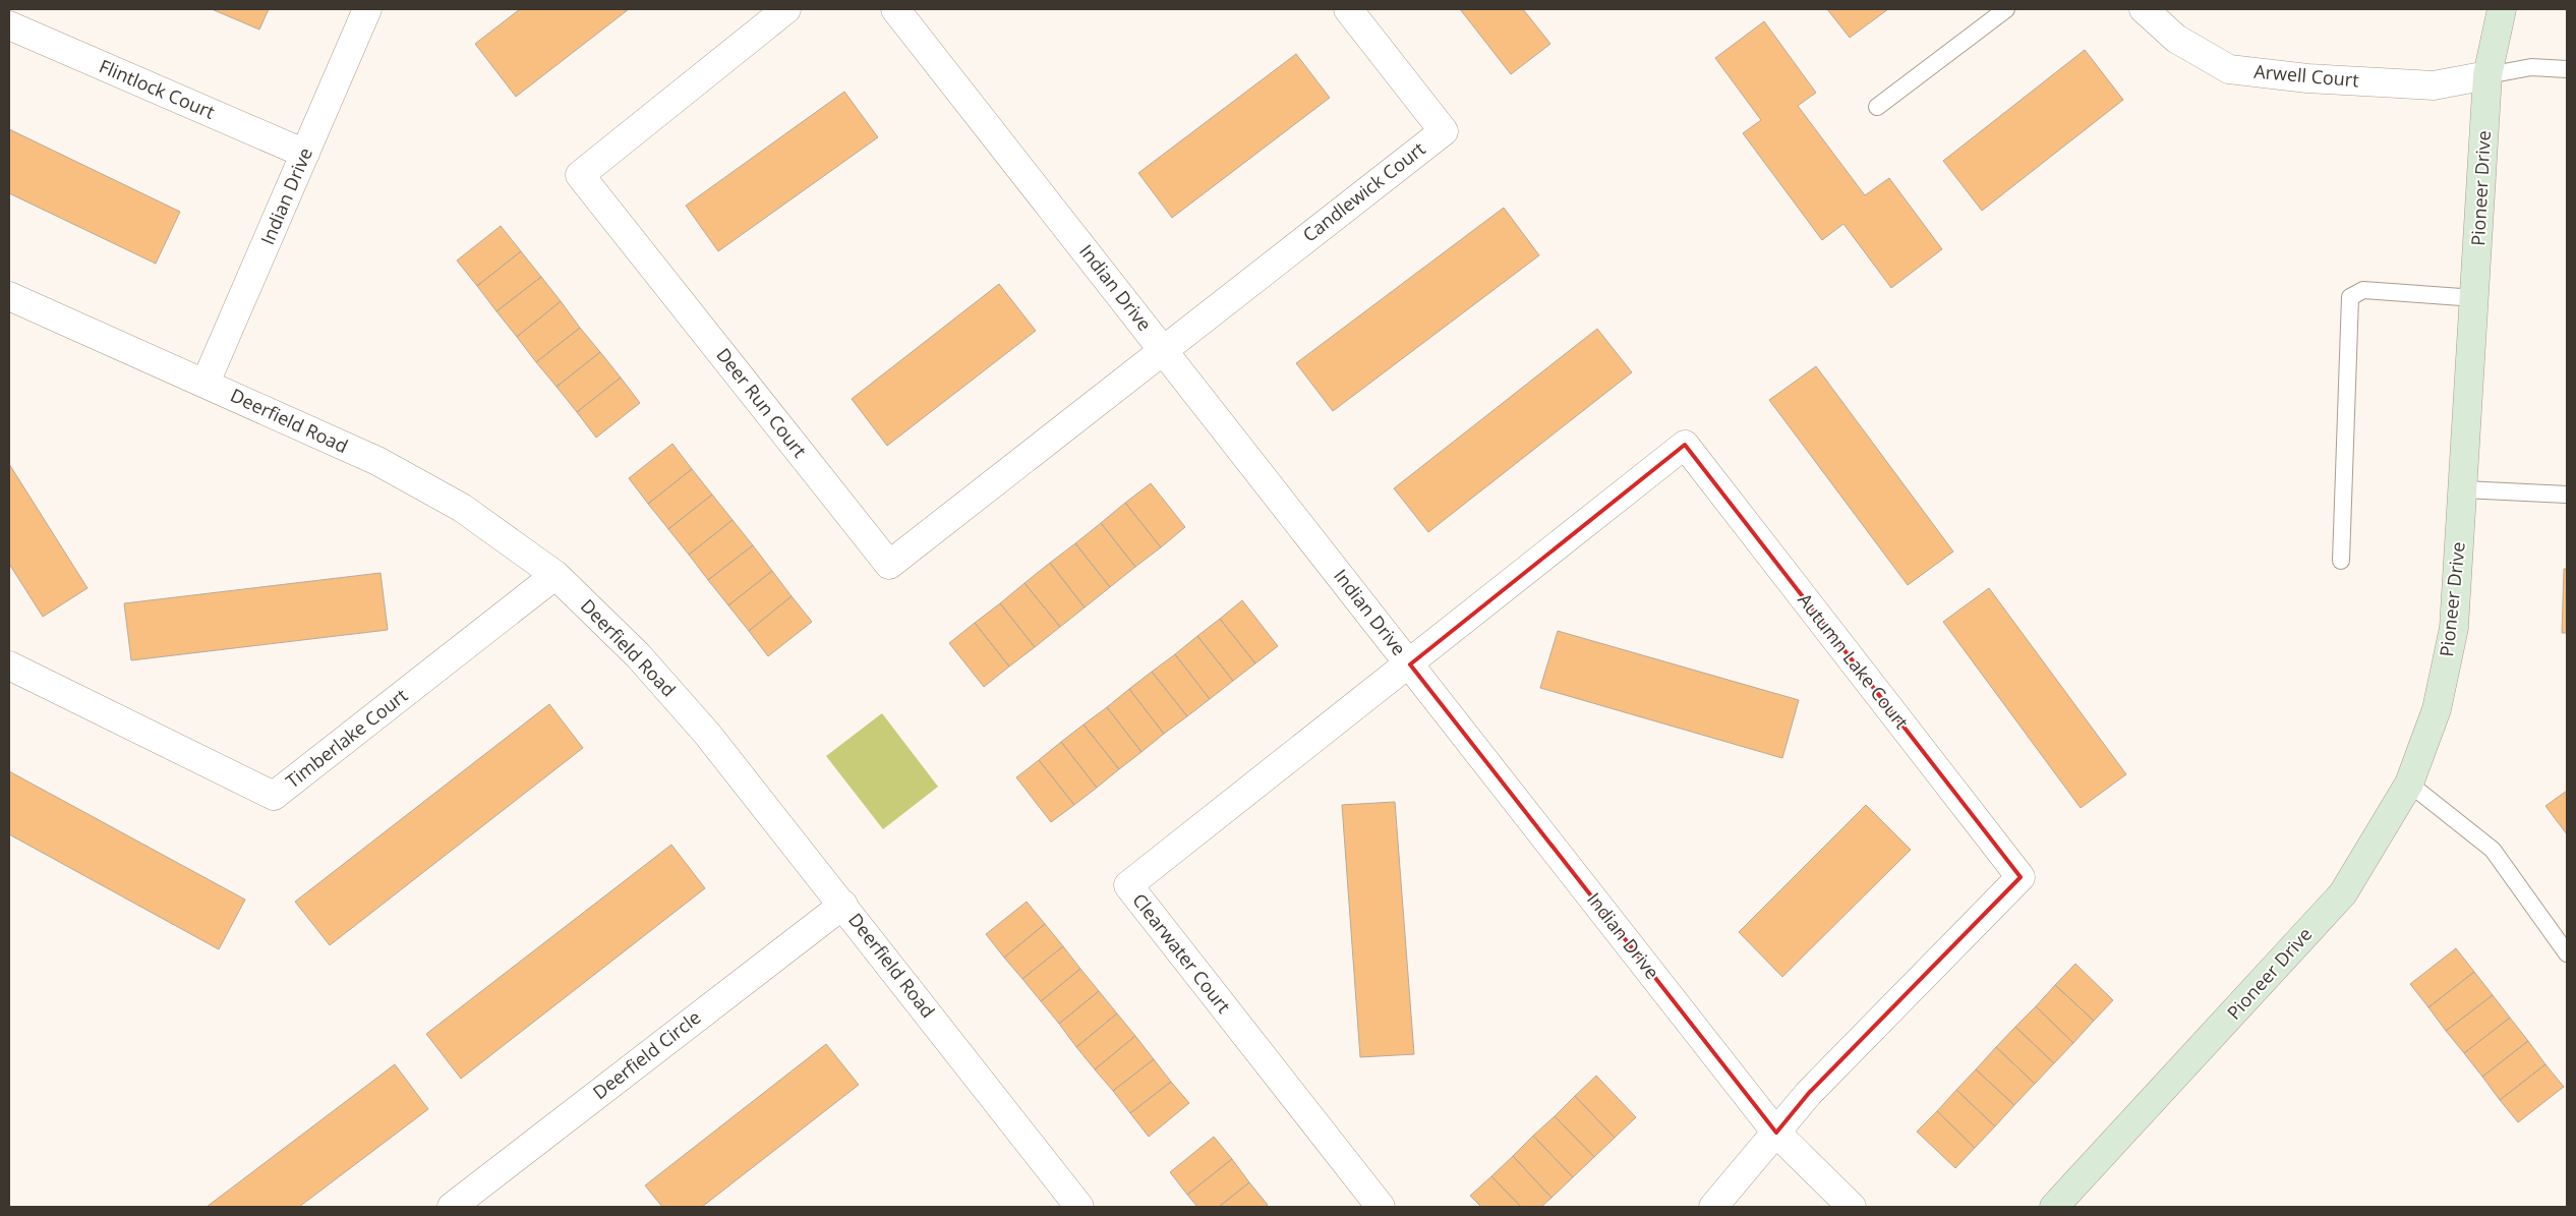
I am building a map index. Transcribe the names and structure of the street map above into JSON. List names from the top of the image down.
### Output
{
  "streets": {
    "street": [
      "Arwell Court",
      "Flintlock Court",
      "Pioneer Drive",
      "Candlewick Court",
      "Indian Drive",
      "Deer Run Court",
      "Deerfield Road",
      "Autumn Lake Court",
      "Timberlake Court",
      "Clearwater Court",
      "Deerfield Circle"
    ]
  },
  "crossings": [
    ["Arwell Court", "Pioneer Drive"],
    ["Flintlock Court", "Indian Drive"],
    ["Candlewick Court", "Indian Drive"],
    ["Candlewick Court", "Deer Run Court"],
    ["Indian Drive", "Deer Run Court"],
    ["Indian Drive", "Deerfield Road"],
    ["Indian Drive", "Autumn Lake Court"],
    ["Indian Drive", "Clearwater Court"],
    ["Deerfield Road", "Timberlake Court"],
    ["Deerfield Road", "Deerfield Circle"],
    ["Autumn Lake Court", "Clearwater Court"]
  ]
}
